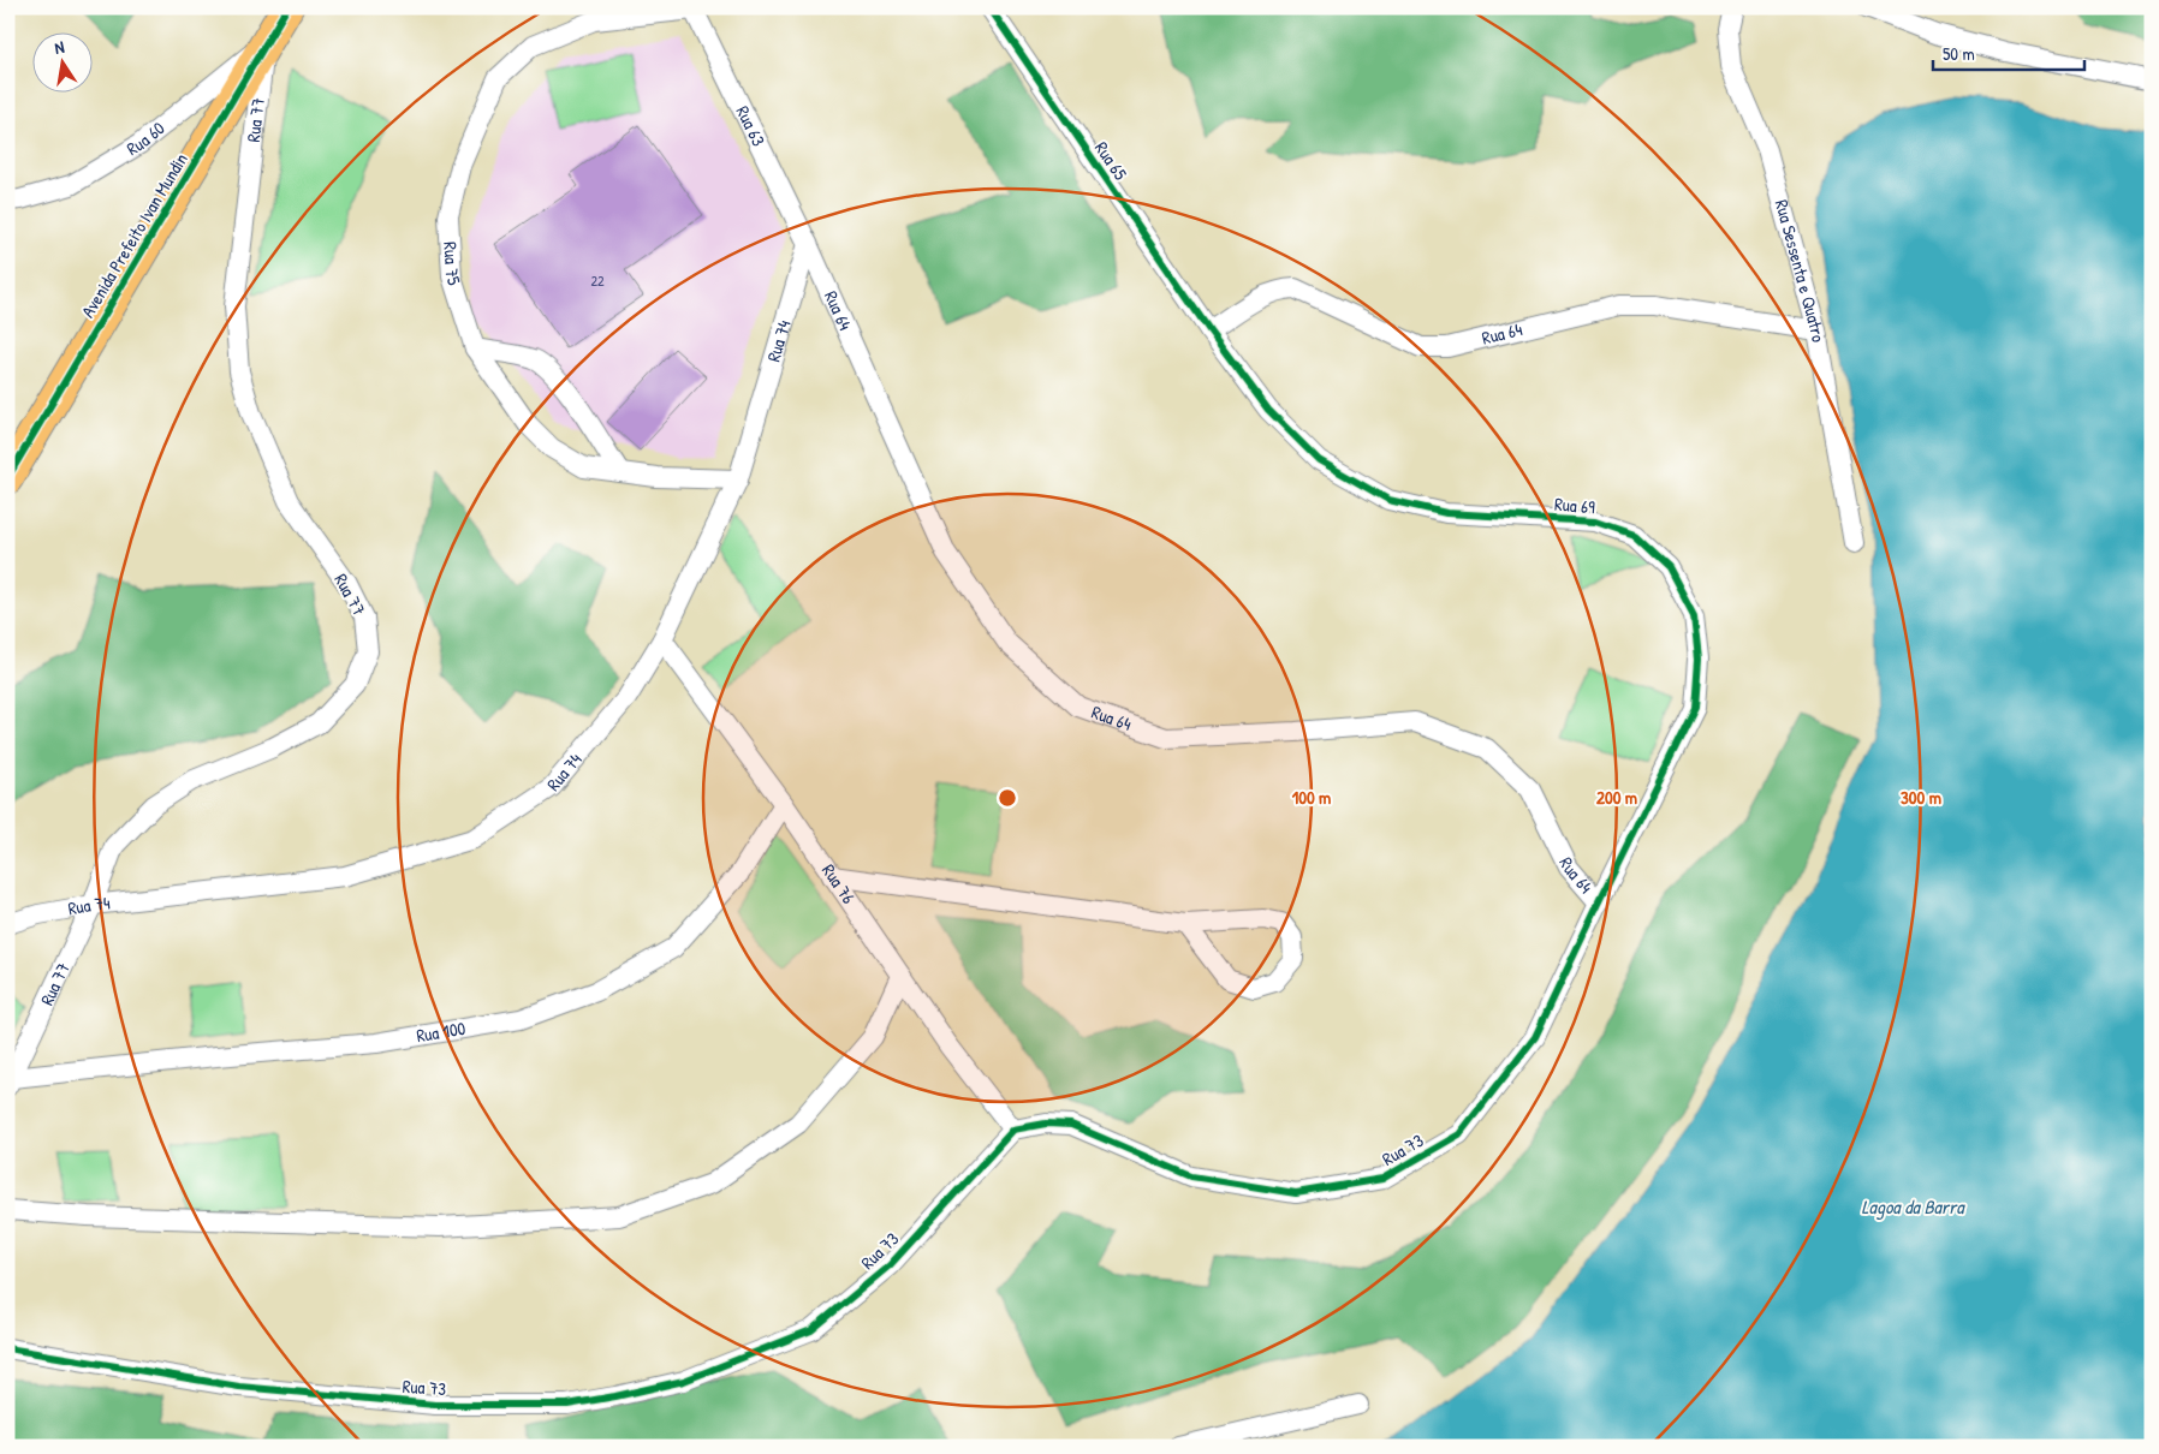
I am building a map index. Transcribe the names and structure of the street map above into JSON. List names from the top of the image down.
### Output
{
  "streets": {
    "main road": ["Avenida Prefeito Ivan Mundin"],
    "street": [
      "Rua 77",
      "Rua 63",
      "Rua 60",
      "Rua 65",
      "Rua 75",
      "Rua Sessenta e Quatro",
      "Rua 64",
      "Rua 74",
      "Rua 69",
      "Rua 76",
      "Rua 100",
      "Rua 73"
    ]
  },
  "crossings": [
    ["Rua 77", "Rua 60"],
    ["Rua 77", "Avenida Prefeito Ivan Mundin"],
    ["Rua 77", "Rua 74"],
    ["Rua 77", "Rua 100"],
    ["Rua 63", "Rua 75"],
    ["Rua 63", "Rua 64"],
    ["Rua 63", "Rua 74"],
    ["Rua 60", "Avenida Prefeito Ivan Mundin"],
    ["Rua 65", "Rua 64"],
    ["Rua 65", "Rua 69"],
    ["Rua 75", "Rua 74"],
    ["Rua Sessenta e Quatro", "Rua 64"],
    ["Rua 64", "Rua 74"],
    ["Rua 64", "Rua 69"],
    ["Rua 64", "Rua 73"],
    ["Rua 74", "Rua 76"],
    ["Rua 69", "Rua 73"],
    ["Rua 76", "Rua 100"],
    ["Rua 76", "Rua 73"]
  ],
  "water": ["Lagoa da Barra"],
  "house_numbers": ["22"],
  "scale_bar": "50 m",
  "north": "top",
  "rings": ["100 m", "200 m", "300 m"]
}
